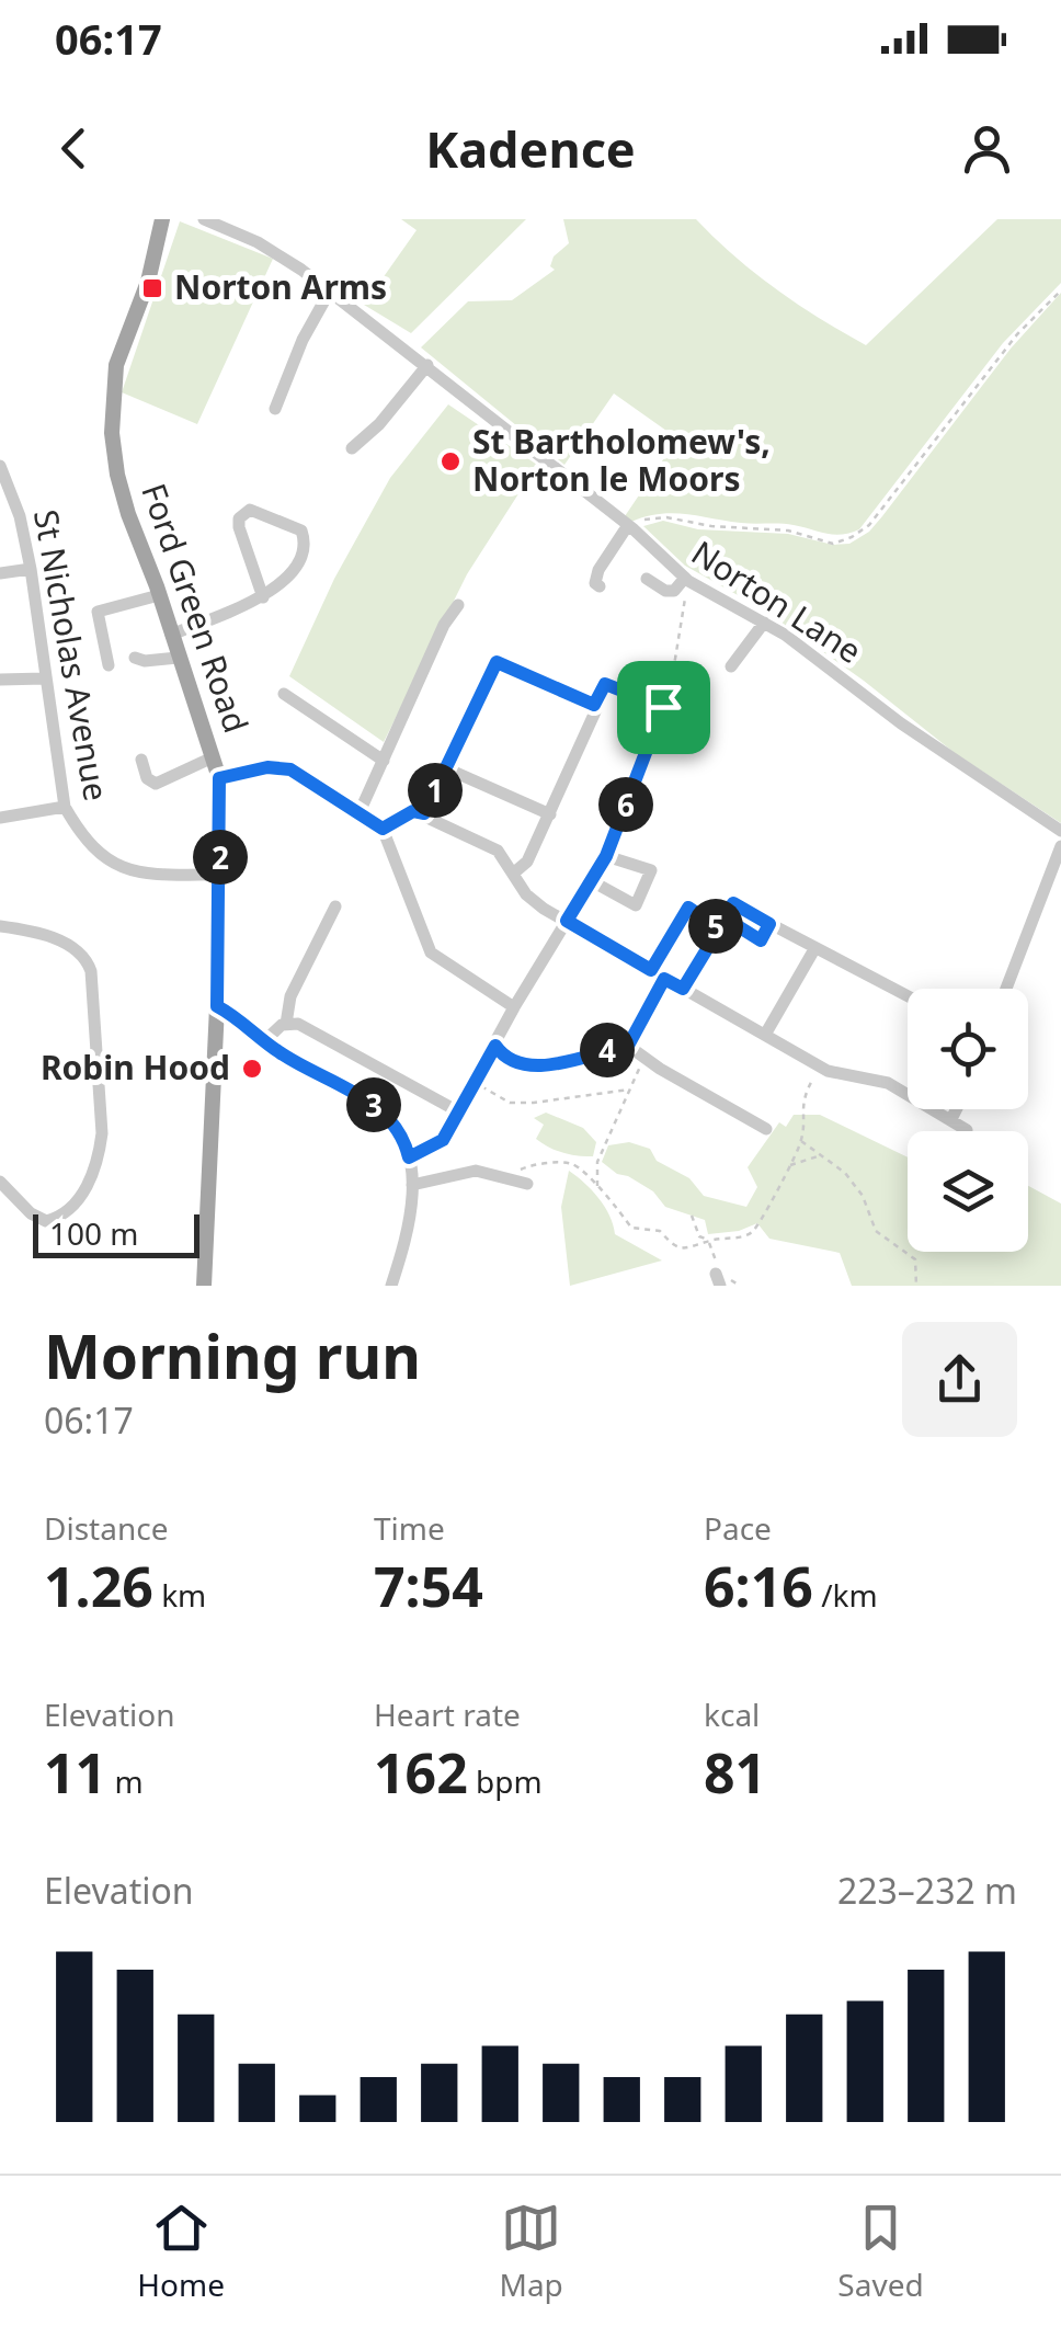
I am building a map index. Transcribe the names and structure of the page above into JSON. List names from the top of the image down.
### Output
{
  "streets": {
    "main road": ["Ford Green Road"],
    "street": ["Norton Lane", "St Nicholas Avenue"]
  },
  "crossings": [
    ["Ford Green Road", "St Nicholas Avenue"]
  ],
  "places": {
    "transit": ["Norton Arms"],
    "other": ["St Bartholomew's, Norton le Moors", "Robin Hood"]
  },
  "scale_bar": "100 m",
  "page": {
    "status": "06:17",
    "header": "Kadence",
    "pins": [
      "1",
      "6",
      "2",
      "5",
      "4",
      "3"
    ],
    "scale": "100 m",
    "heading": ["Morning run", "06:17"],
    "stats": [
      ["Distance", "1.26 km"],
      ["Time", "7:54"],
      ["Pace", "6:16 /km"],
      ["Elevation", "11 m"],
      ["Heart rate", "162 bpm"],
      ["kcal", "81"]
    ],
    "chart": ["Elevation", "223–232 m"],
    "tabs": ["Home", "Map", "Saved"]
  }
}
